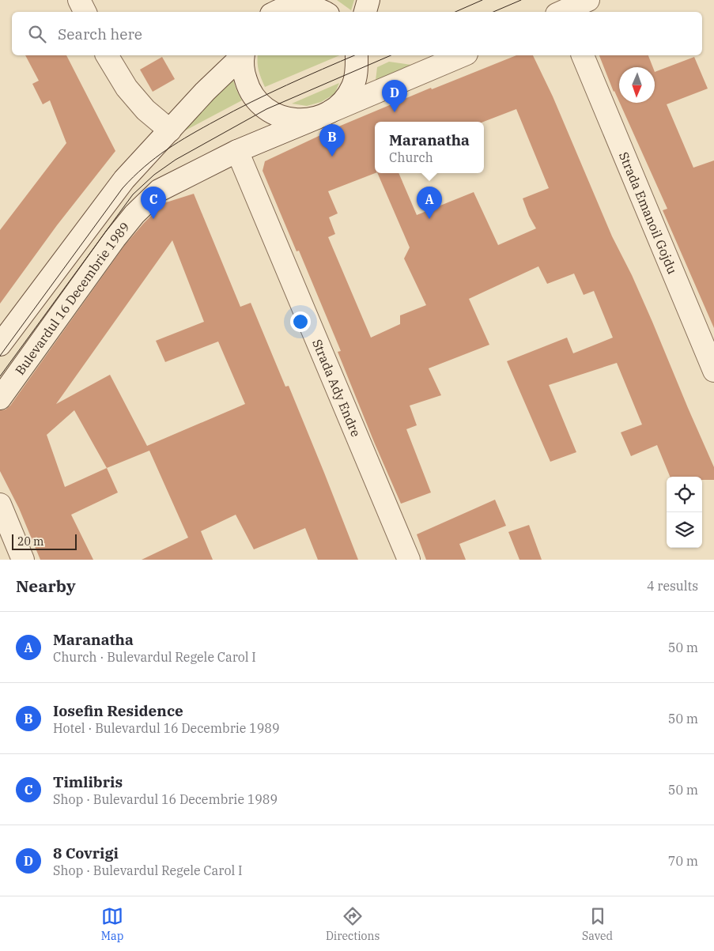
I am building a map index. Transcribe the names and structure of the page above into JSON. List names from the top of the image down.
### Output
{
  "streets": {
    "street": ["Strada Emanoil Gojdu", "Bulevardul 16 Decembrie 1989", "Strada Ady Endre"]
  },
  "crossings": [
    ["Bulevardul 16 Decembrie 1989", "Strada Ady Endre"]
  ],
  "scale_bar": "20 m",
  "north": "bottom",
  "page": {
    "search": "Search here",
    "pins": [
      "D",
      "B",
      "A",
      "C"
    ],
    "popup": ["Maranatha", "Church"],
    "scale": "20 m",
    "heading": ["Nearby", "4 results"],
    "list": [
      {
        "mark": "A",
        "name": "Maranatha",
        "note": "Church · Bulevardul Regele Carol I",
        "value": "50 m"
      },
      {
        "mark": "B",
        "name": "Iosefin Residence",
        "note": "Hotel · Bulevardul 16 Decembrie 1989",
        "value": "50 m"
      },
      {
        "mark": "C",
        "name": "Timlibris",
        "note": "Shop · Bulevardul 16 Decembrie 1989",
        "value": "50 m"
      },
      {
        "mark": "D",
        "name": "8 Covrigi",
        "note": "Shop · Bulevardul Regele Carol I",
        "value": "70 m"
      }
    ],
    "nav": ["Map", "Directions", "Saved"]
  }
}
